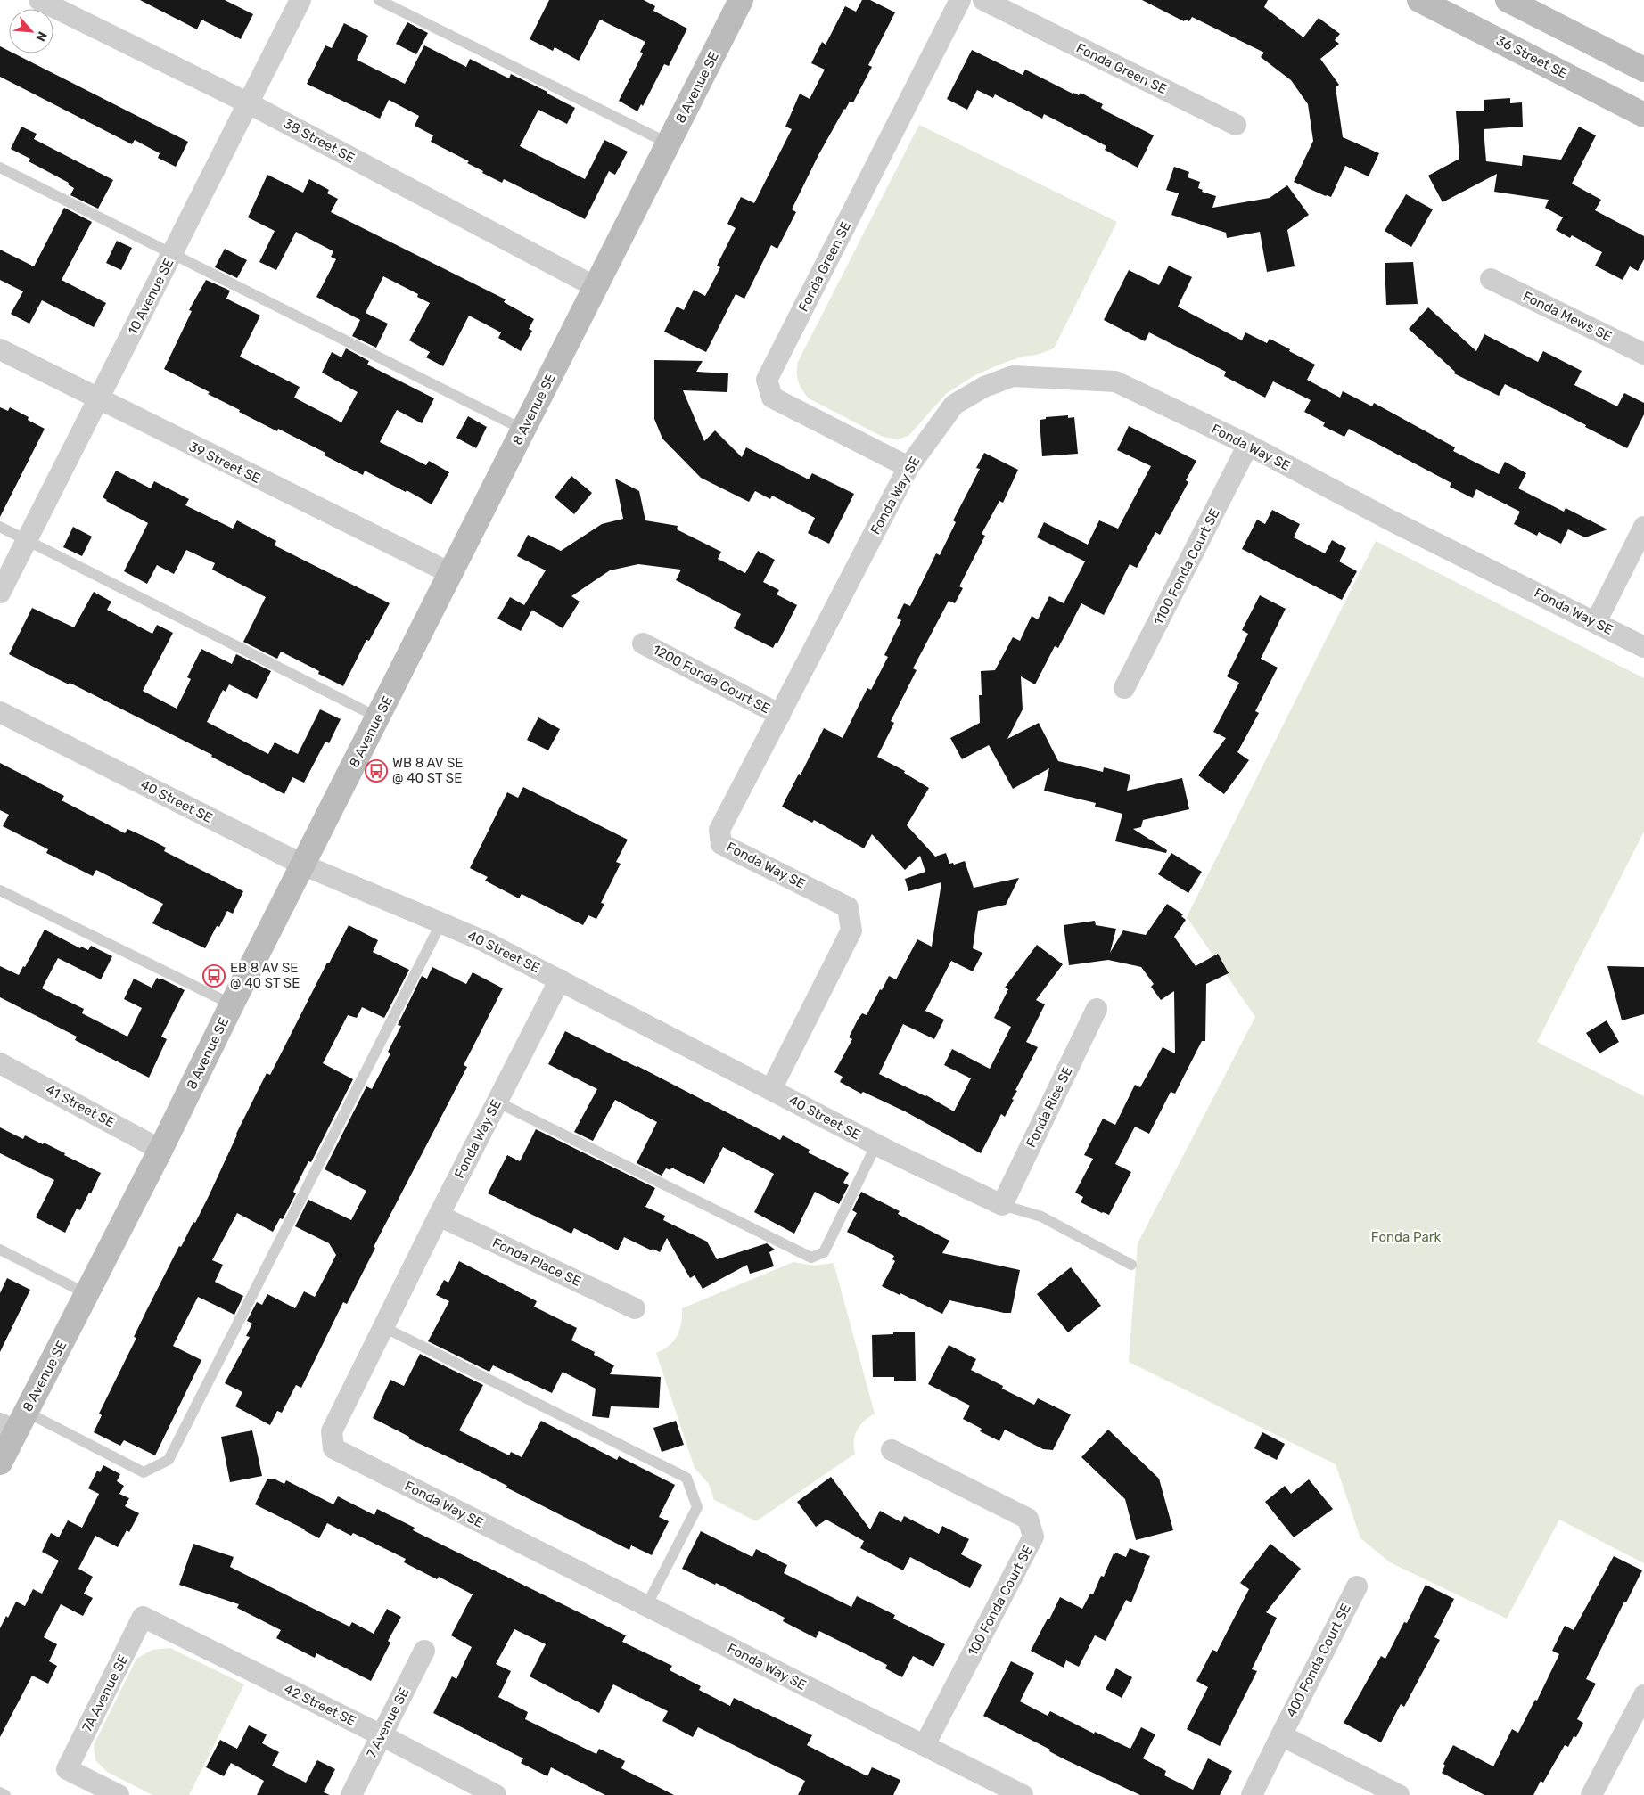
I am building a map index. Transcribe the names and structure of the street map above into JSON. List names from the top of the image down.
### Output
{
  "streets": {
    "street": [
      "36 Street SE",
      "Fonda Green SE",
      "8 Avenue SE",
      "38 Street SE",
      "10 Avenue SE",
      "Fonda Mews SE",
      "Fonda Way SE",
      "39 Street SE",
      "1100 Fonda Court SE",
      "1200 Fonda Court SE",
      "40 Street SE",
      "41 Street SE",
      "Fonda Rise SE",
      "Fonda Place SE",
      "100 Fonda Court SE",
      "400 Fonda Court SE",
      "7A Avenue SE",
      "42 Street SE",
      "7 Avenue SE"
    ]
  },
  "crossings": [
    ["Fonda Green SE", "Fonda Way SE"],
    ["8 Avenue SE", "38 Street SE"],
    ["8 Avenue SE", "39 Street SE"],
    ["8 Avenue SE", "40 Street SE"],
    ["8 Avenue SE", "41 Street SE"],
    ["38 Street SE", "10 Avenue SE"],
    ["10 Avenue SE", "39 Street SE"],
    ["Fonda Way SE", "1100 Fonda Court SE"],
    ["Fonda Way SE", "1200 Fonda Court SE"],
    ["Fonda Way SE", "40 Street SE"],
    ["Fonda Way SE", "Fonda Place SE"],
    ["Fonda Way SE", "100 Fonda Court SE"],
    ["40 Street SE", "Fonda Rise SE"],
    ["7A Avenue SE", "42 Street SE"],
    ["42 Street SE", "7 Avenue SE"]
  ],
  "parks": ["Fonda Park"],
  "places": {
    "bus stop": ["WB 8 AV SE @ 40 ST SE", "EB 8 AV SE @ 40 ST SE"]
  },
  "north": "bottom right"
}
